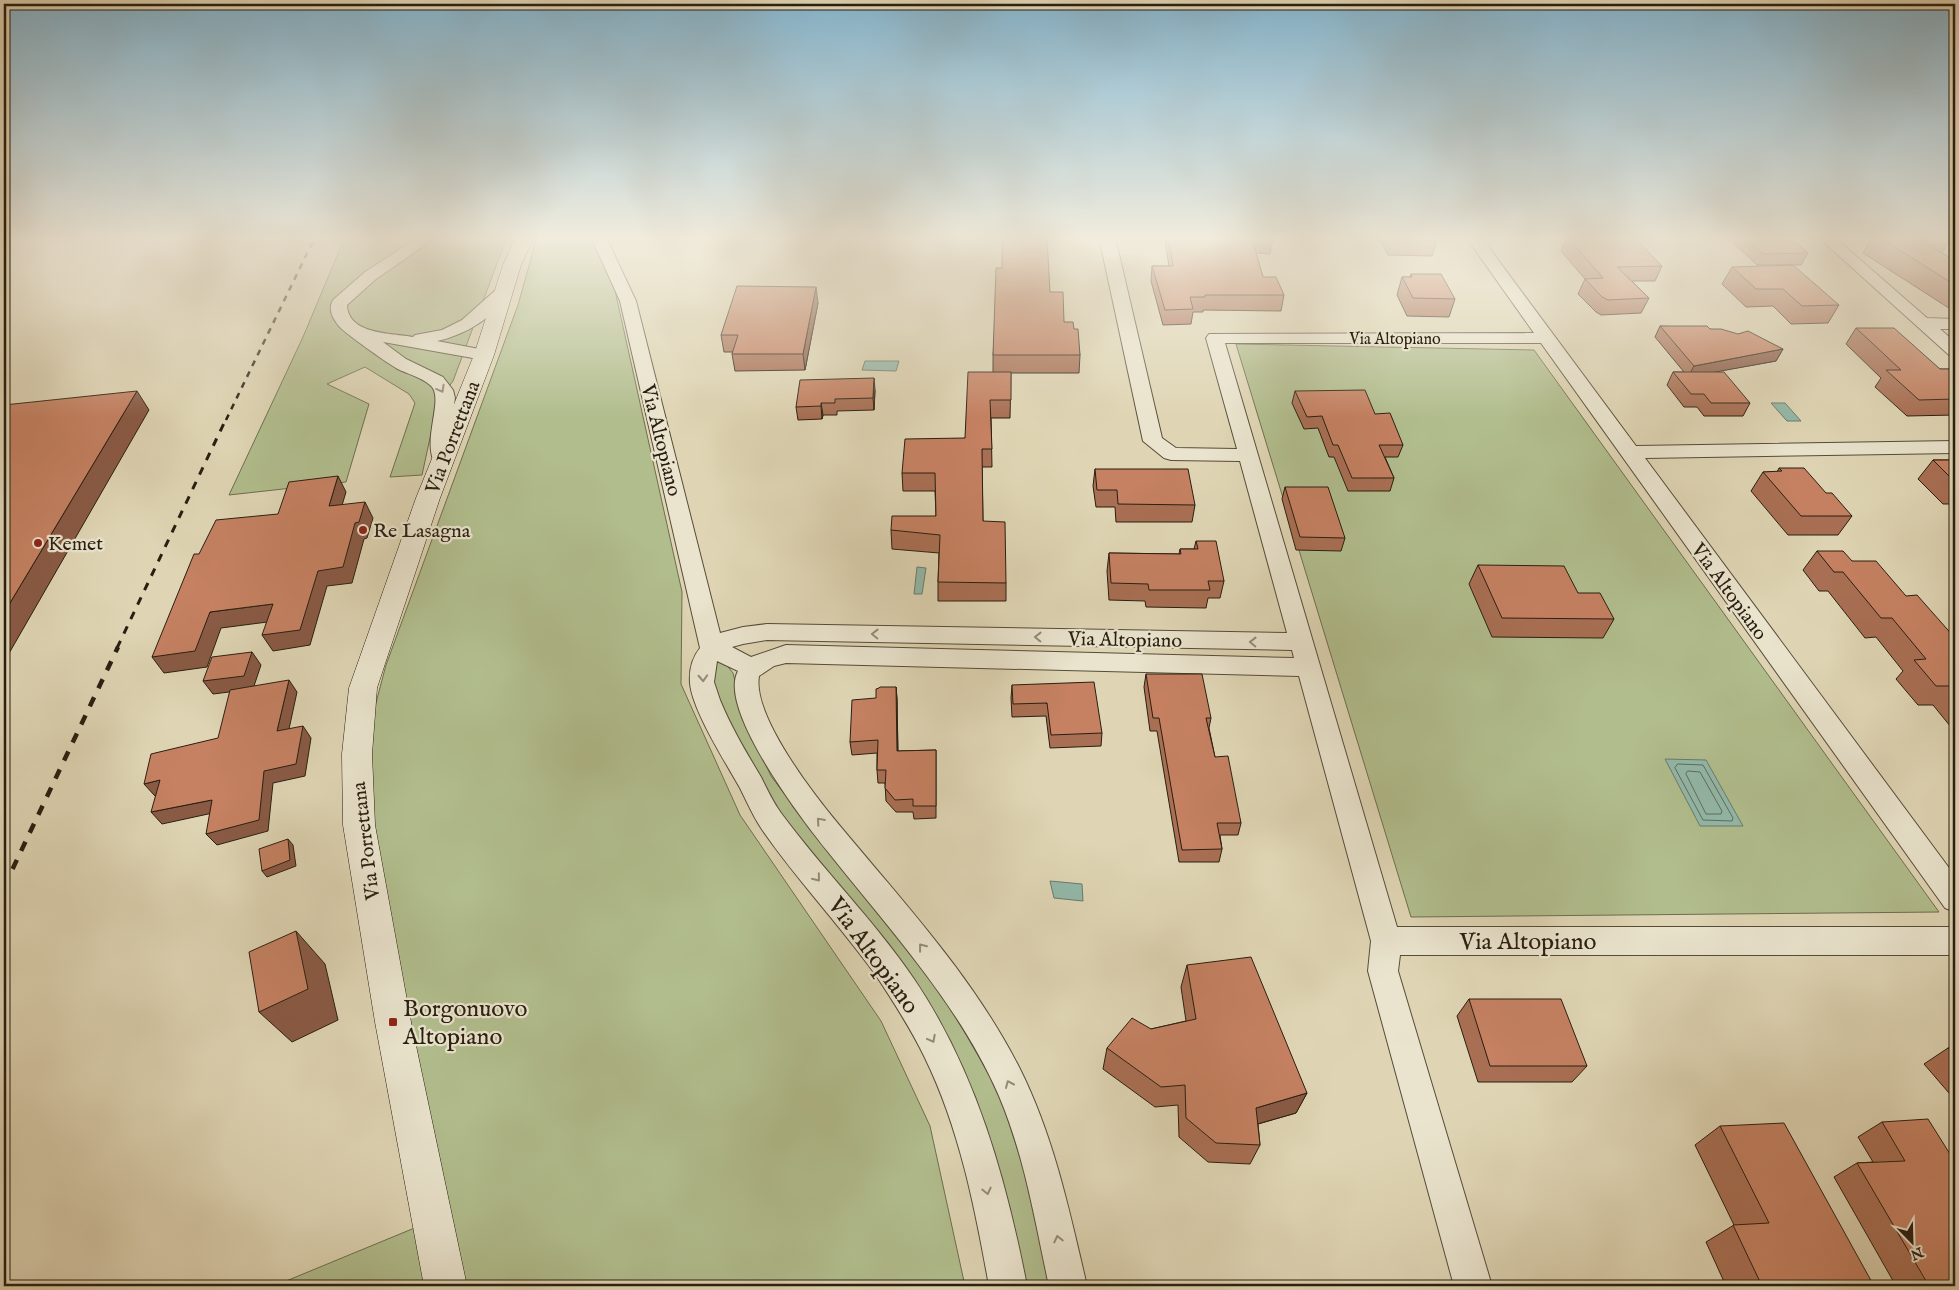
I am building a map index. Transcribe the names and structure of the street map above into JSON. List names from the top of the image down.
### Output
{
  "streets": {
    "main road": ["Via Porrettana"],
    "street": ["Via Altopiano"]
  },
  "places": {
    "other": ["Re Lasagna", "Kemet"],
    "transit": ["Borgonuovo Altopiano"]
  },
  "north": "bottom right"
}
